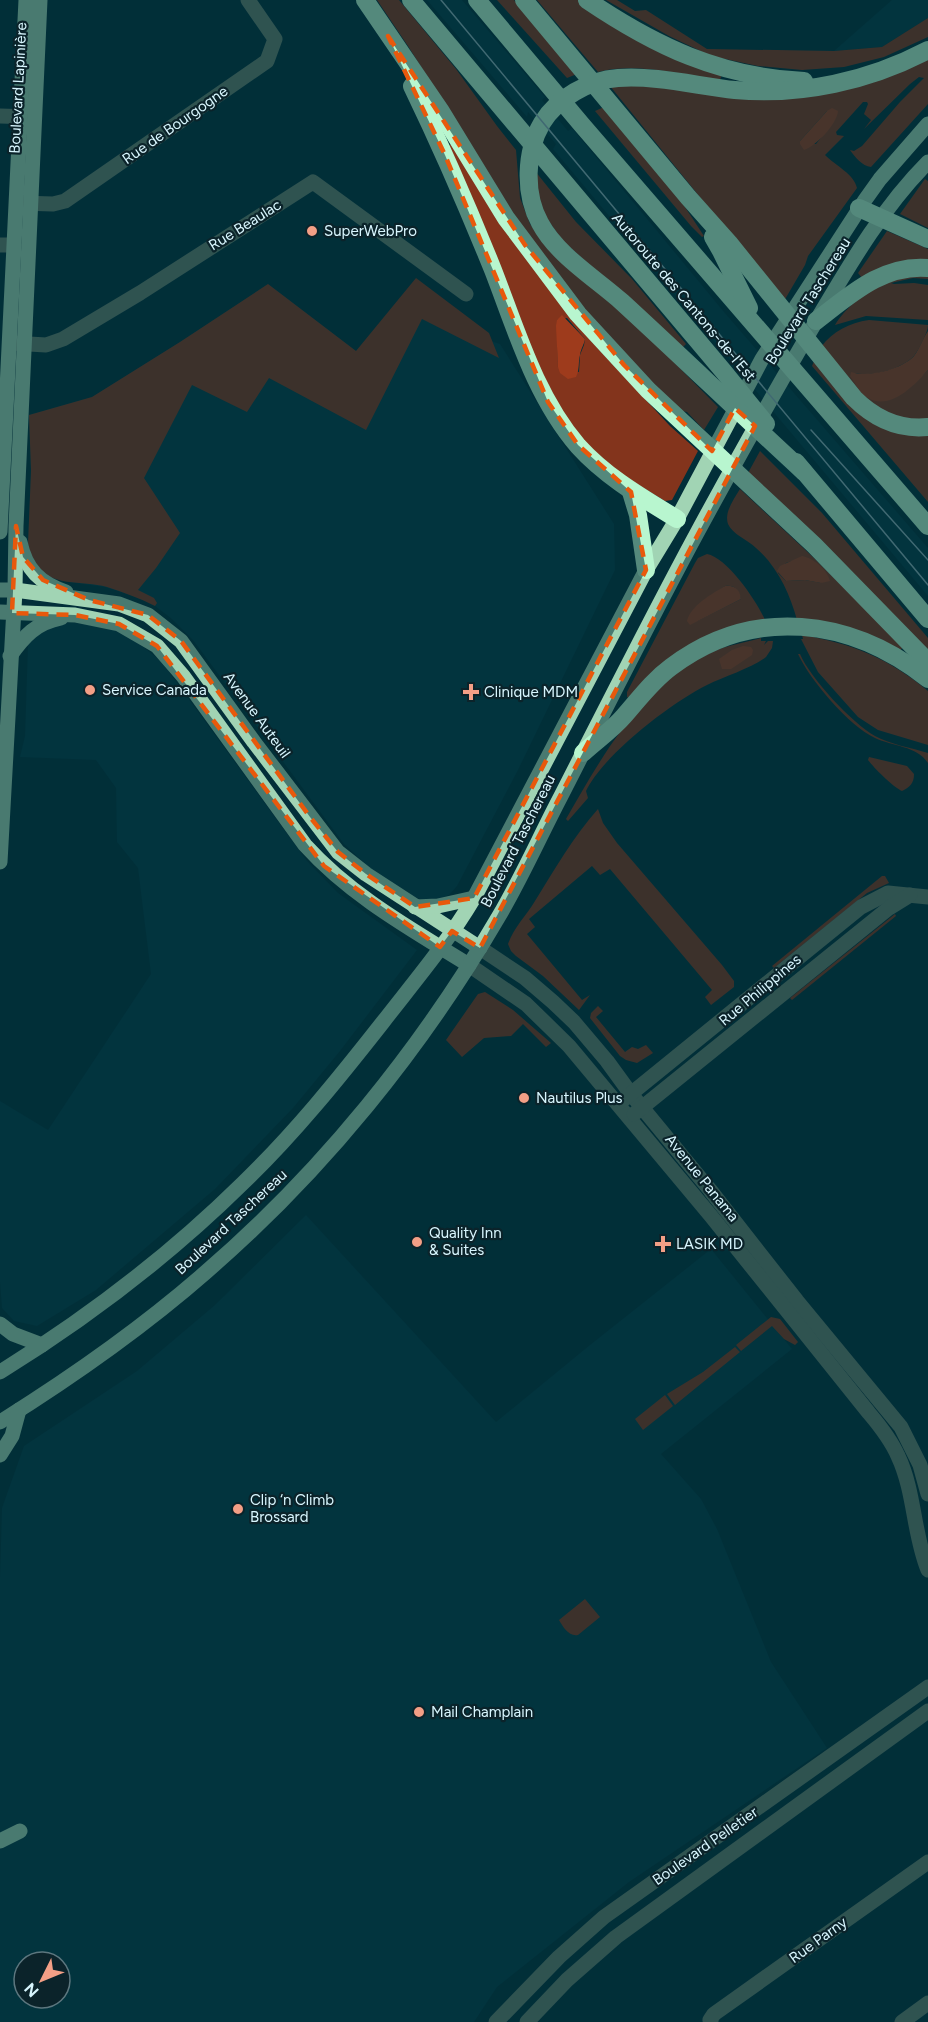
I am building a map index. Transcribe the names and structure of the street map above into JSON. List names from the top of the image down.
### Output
{
  "streets": {
    "highway": ["Autoroute des Cantons-de-l'Est"],
    "main road": [
      "Boulevard Lapinière",
      "Boulevard Taschereau",
      "Avenue Auteuil",
      "Avenue Panama"
    ],
    "street": [
      "Rue de Bourgogne",
      "Rue Beaulac",
      "Rue Philippines",
      "Boulevard Pelletier",
      "Rue Parny"
    ]
  },
  "crossings": [
    ["Boulevard Lapinière", "Rue de Bourgogne"],
    ["Boulevard Lapinière", "Rue Beaulac"],
    ["Boulevard Lapinière", "Avenue Auteuil"],
    ["Boulevard Taschereau", "Avenue Auteuil"],
    ["Boulevard Taschereau", "Avenue Panama"],
    ["Avenue Auteuil", "Avenue Panama"],
    ["Rue Philippines", "Avenue Panama"]
  ],
  "places": {
    "other": [
      "SuperWebPro",
      "Service Canada",
      "Nautilus Plus",
      "Quality Inn & Suites",
      "Clip ‘n Climb Brossard",
      "Mail Champlain"
    ],
    "health": ["Clinique MDM", "LASIK MD"]
  },
  "north": "bottom left"
}
